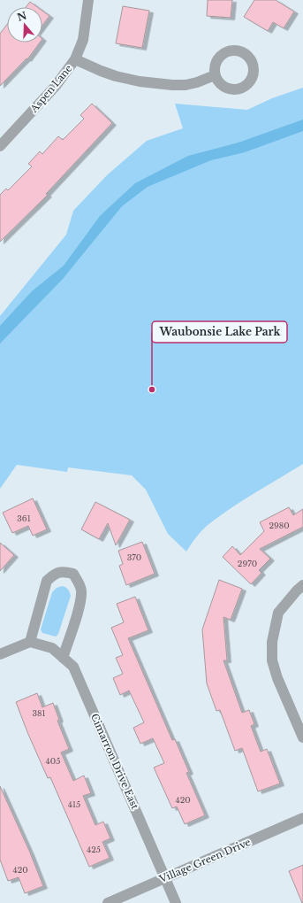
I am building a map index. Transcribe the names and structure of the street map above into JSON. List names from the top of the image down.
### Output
{
  "streets": {
    "street": ["Aspen Lane", "Cimarron Drive East", "Village Green Drive"]
  },
  "crossings": [
    ["Cimarron Drive East", "Village Green Drive"]
  ],
  "places": ["Waubonsie Lake Park"],
  "house_numbers": [
    "361",
    "2980",
    "370",
    "2970",
    "381",
    "405",
    "420",
    "415",
    "425",
    "420"
  ],
  "north": "top"
}
